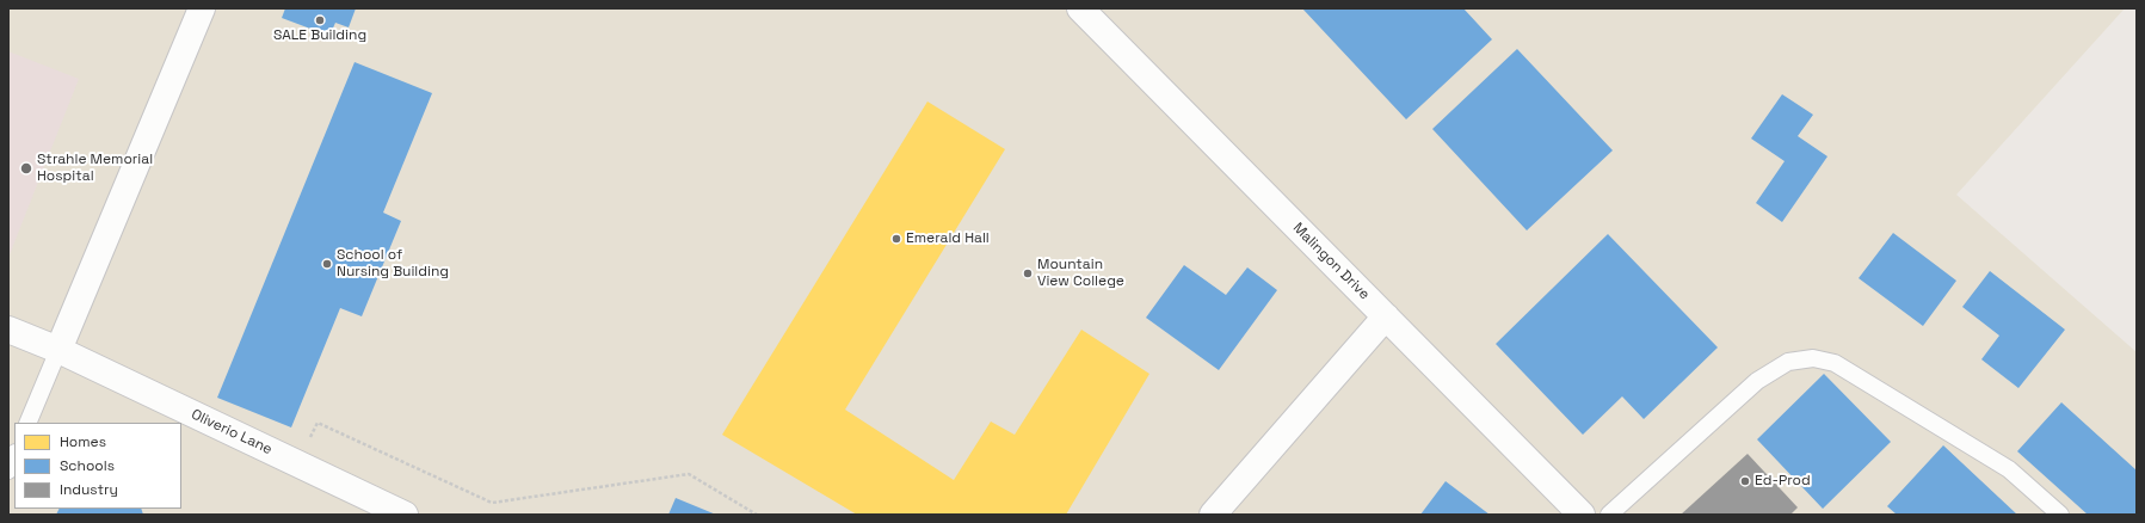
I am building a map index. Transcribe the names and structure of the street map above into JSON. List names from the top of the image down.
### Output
{
  "streets": {
    "street": ["Malingon Drive", "Oliverio Lane"]
  },
  "places": [
    "SALE Building",
    "Strahle Memorial Hospital",
    "Emerald Hall",
    "School of Nursing Building",
    "Mountain View College",
    "Ed-Prod"
  ],
  "legend": ["Homes", "Schools", "Industry"]
}
